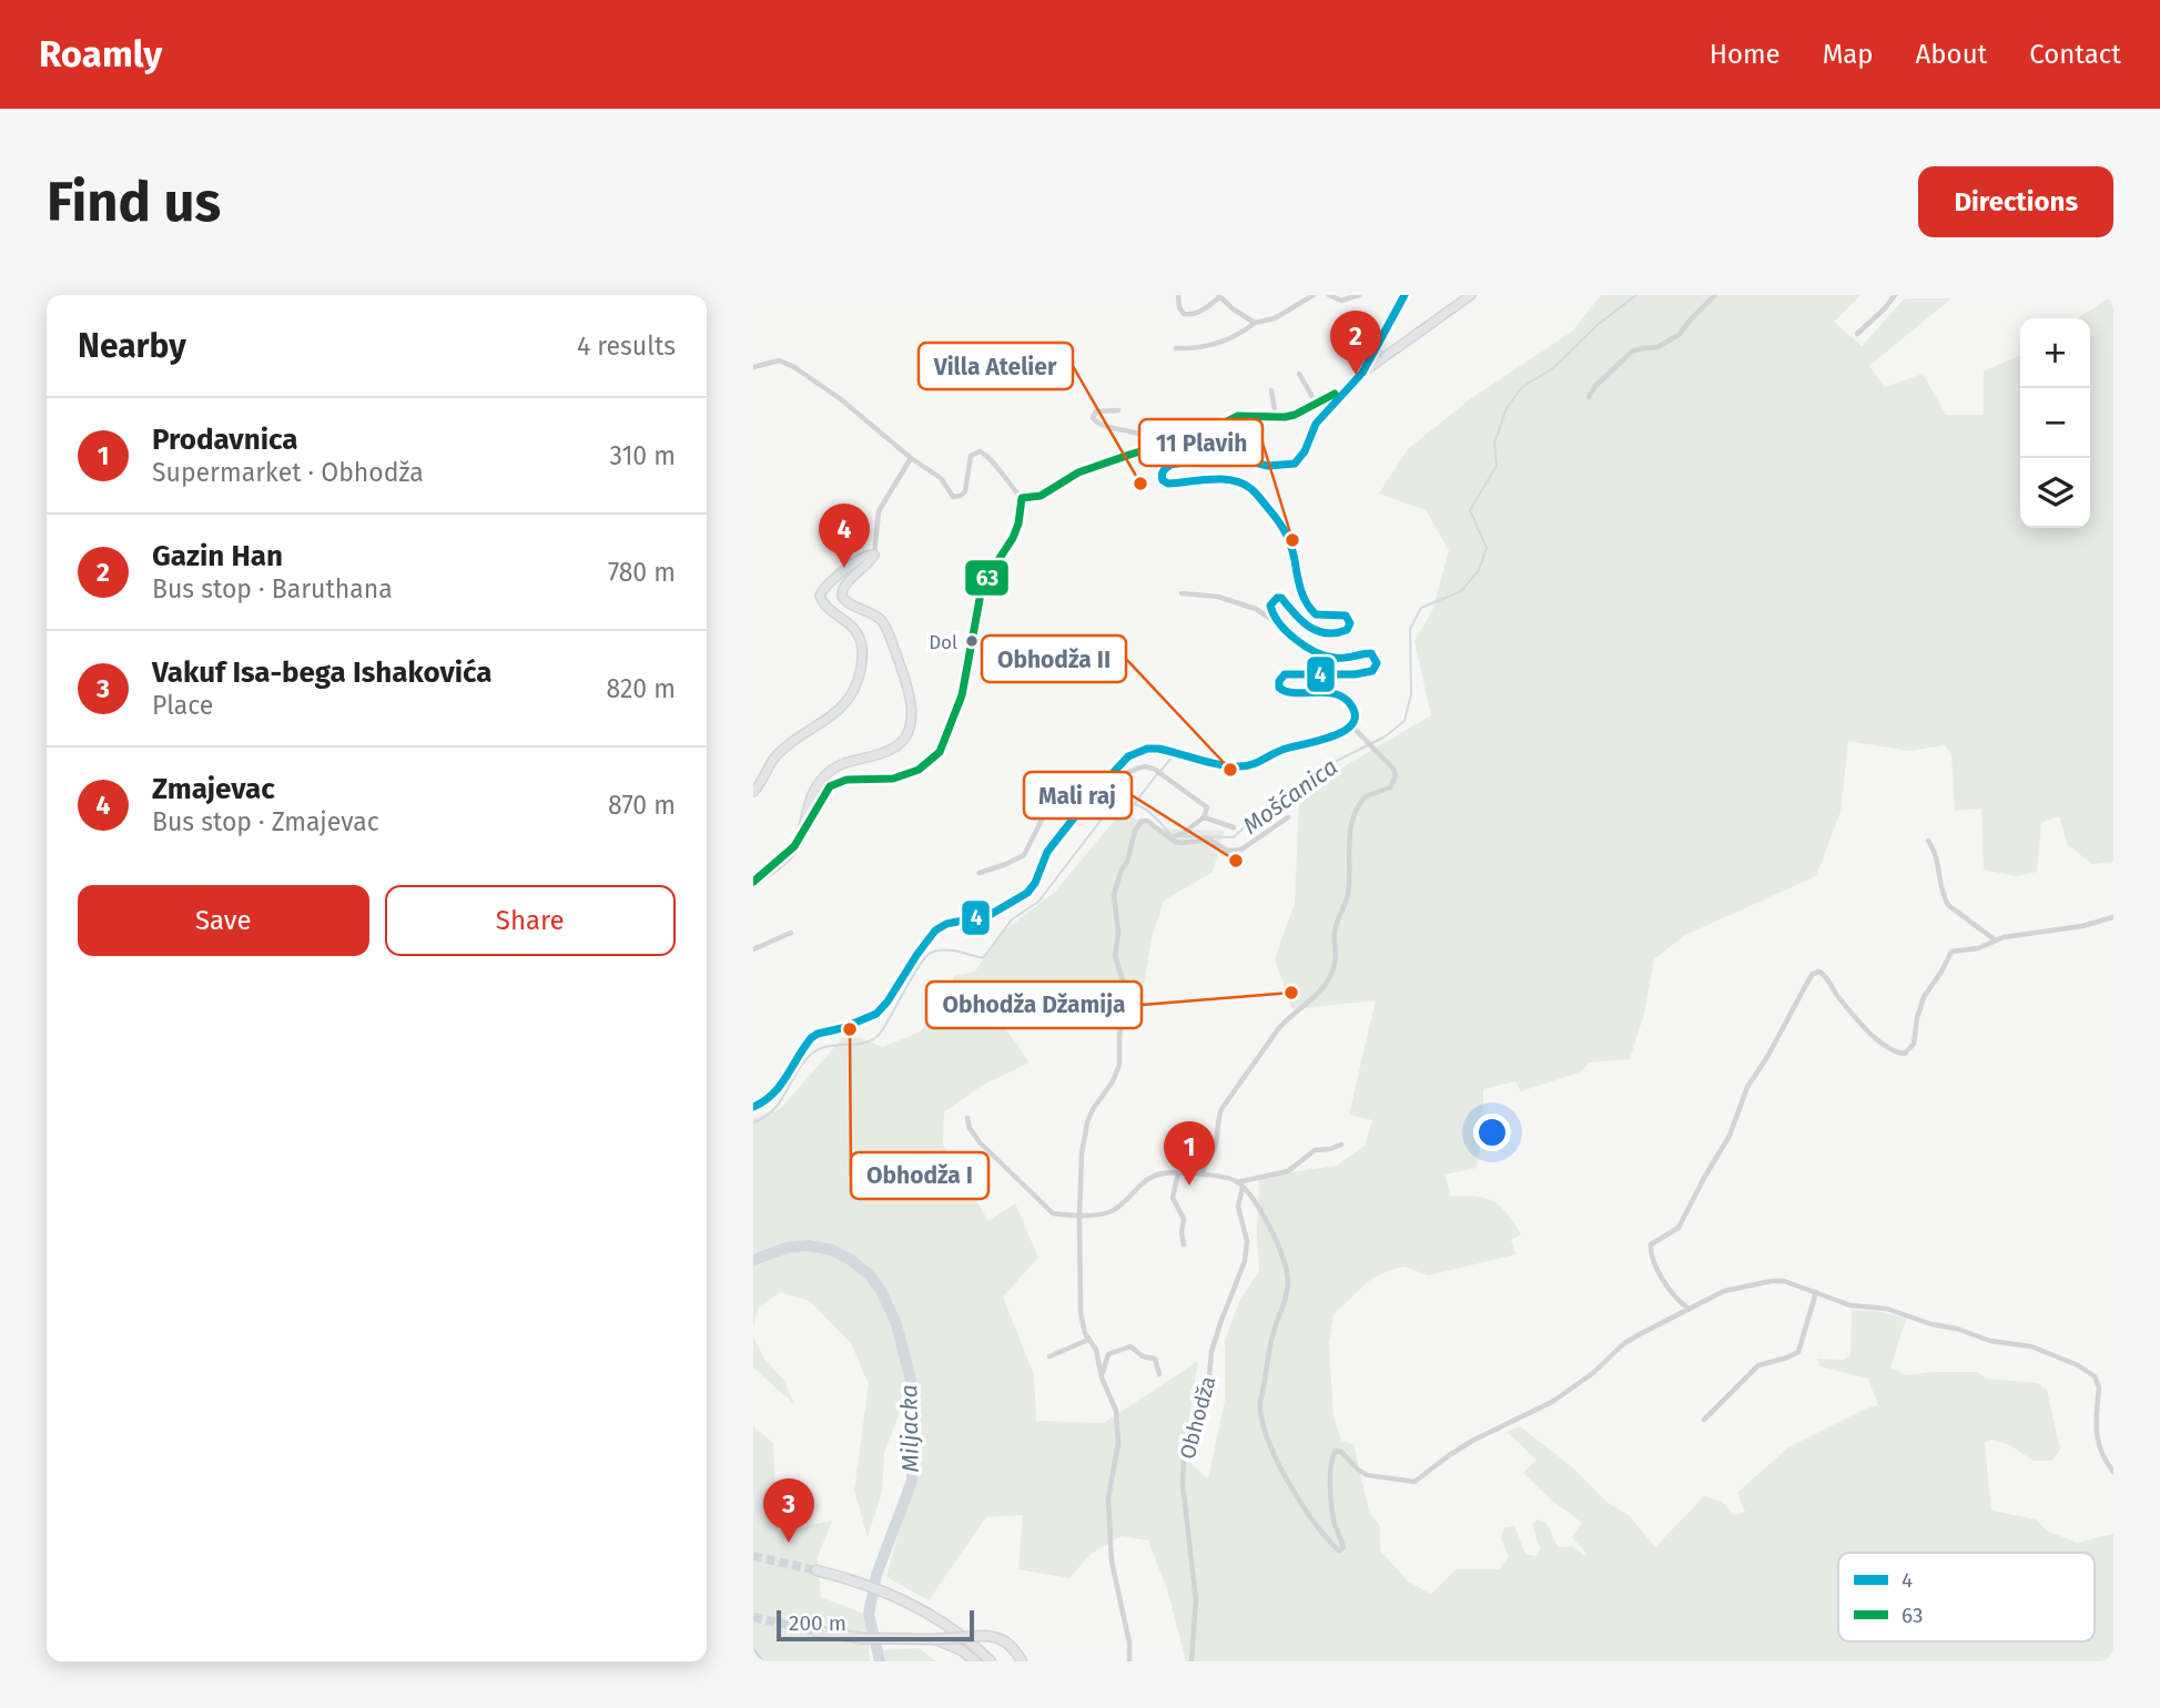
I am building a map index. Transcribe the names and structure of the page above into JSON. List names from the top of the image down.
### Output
{
  "streets": {
    "street": ["Obhodža"]
  },
  "water": ["Mošćanica", "Miljacka"],
  "places": [
    "Villa Atelier",
    "11 Plavih",
    "Dol",
    "Obhodža II",
    "Mali raj",
    "Obhodža Džamija",
    "Obhodža I"
  ],
  "lines": ["transit line 4", "transit line 63"],
  "legend": ["4", "63"],
  "scale_bar": "200 m",
  "page": {
    "header": "Roamly",
    "nav": [
      "Home",
      "Map",
      "About",
      "Contact"
    ],
    "buttons": [
      "Directions",
      ["Save", "Share"]
    ],
    "title": "Find us",
    "heading": ["Nearby", "4 results"],
    "pins": [
      "2",
      "4",
      "1",
      "3"
    ],
    "map_buttons": ["+", "−"],
    "list": [
      {
        "mark": "1",
        "name": "Prodavnica",
        "note": "Supermarket · Obhodža",
        "value": "310 m"
      },
      {
        "mark": "2",
        "name": "Gazin Han",
        "note": "Bus stop · Baruthana",
        "value": "780 m"
      },
      {
        "mark": "3",
        "name": "Vakuf Isa-bega Ishakovića",
        "note": "Place",
        "value": "820 m"
      },
      {
        "mark": "4",
        "name": "Zmajevac",
        "note": "Bus stop · Zmajevac",
        "value": "870 m"
      }
    ],
    "scale": "200 m"
  }
}
